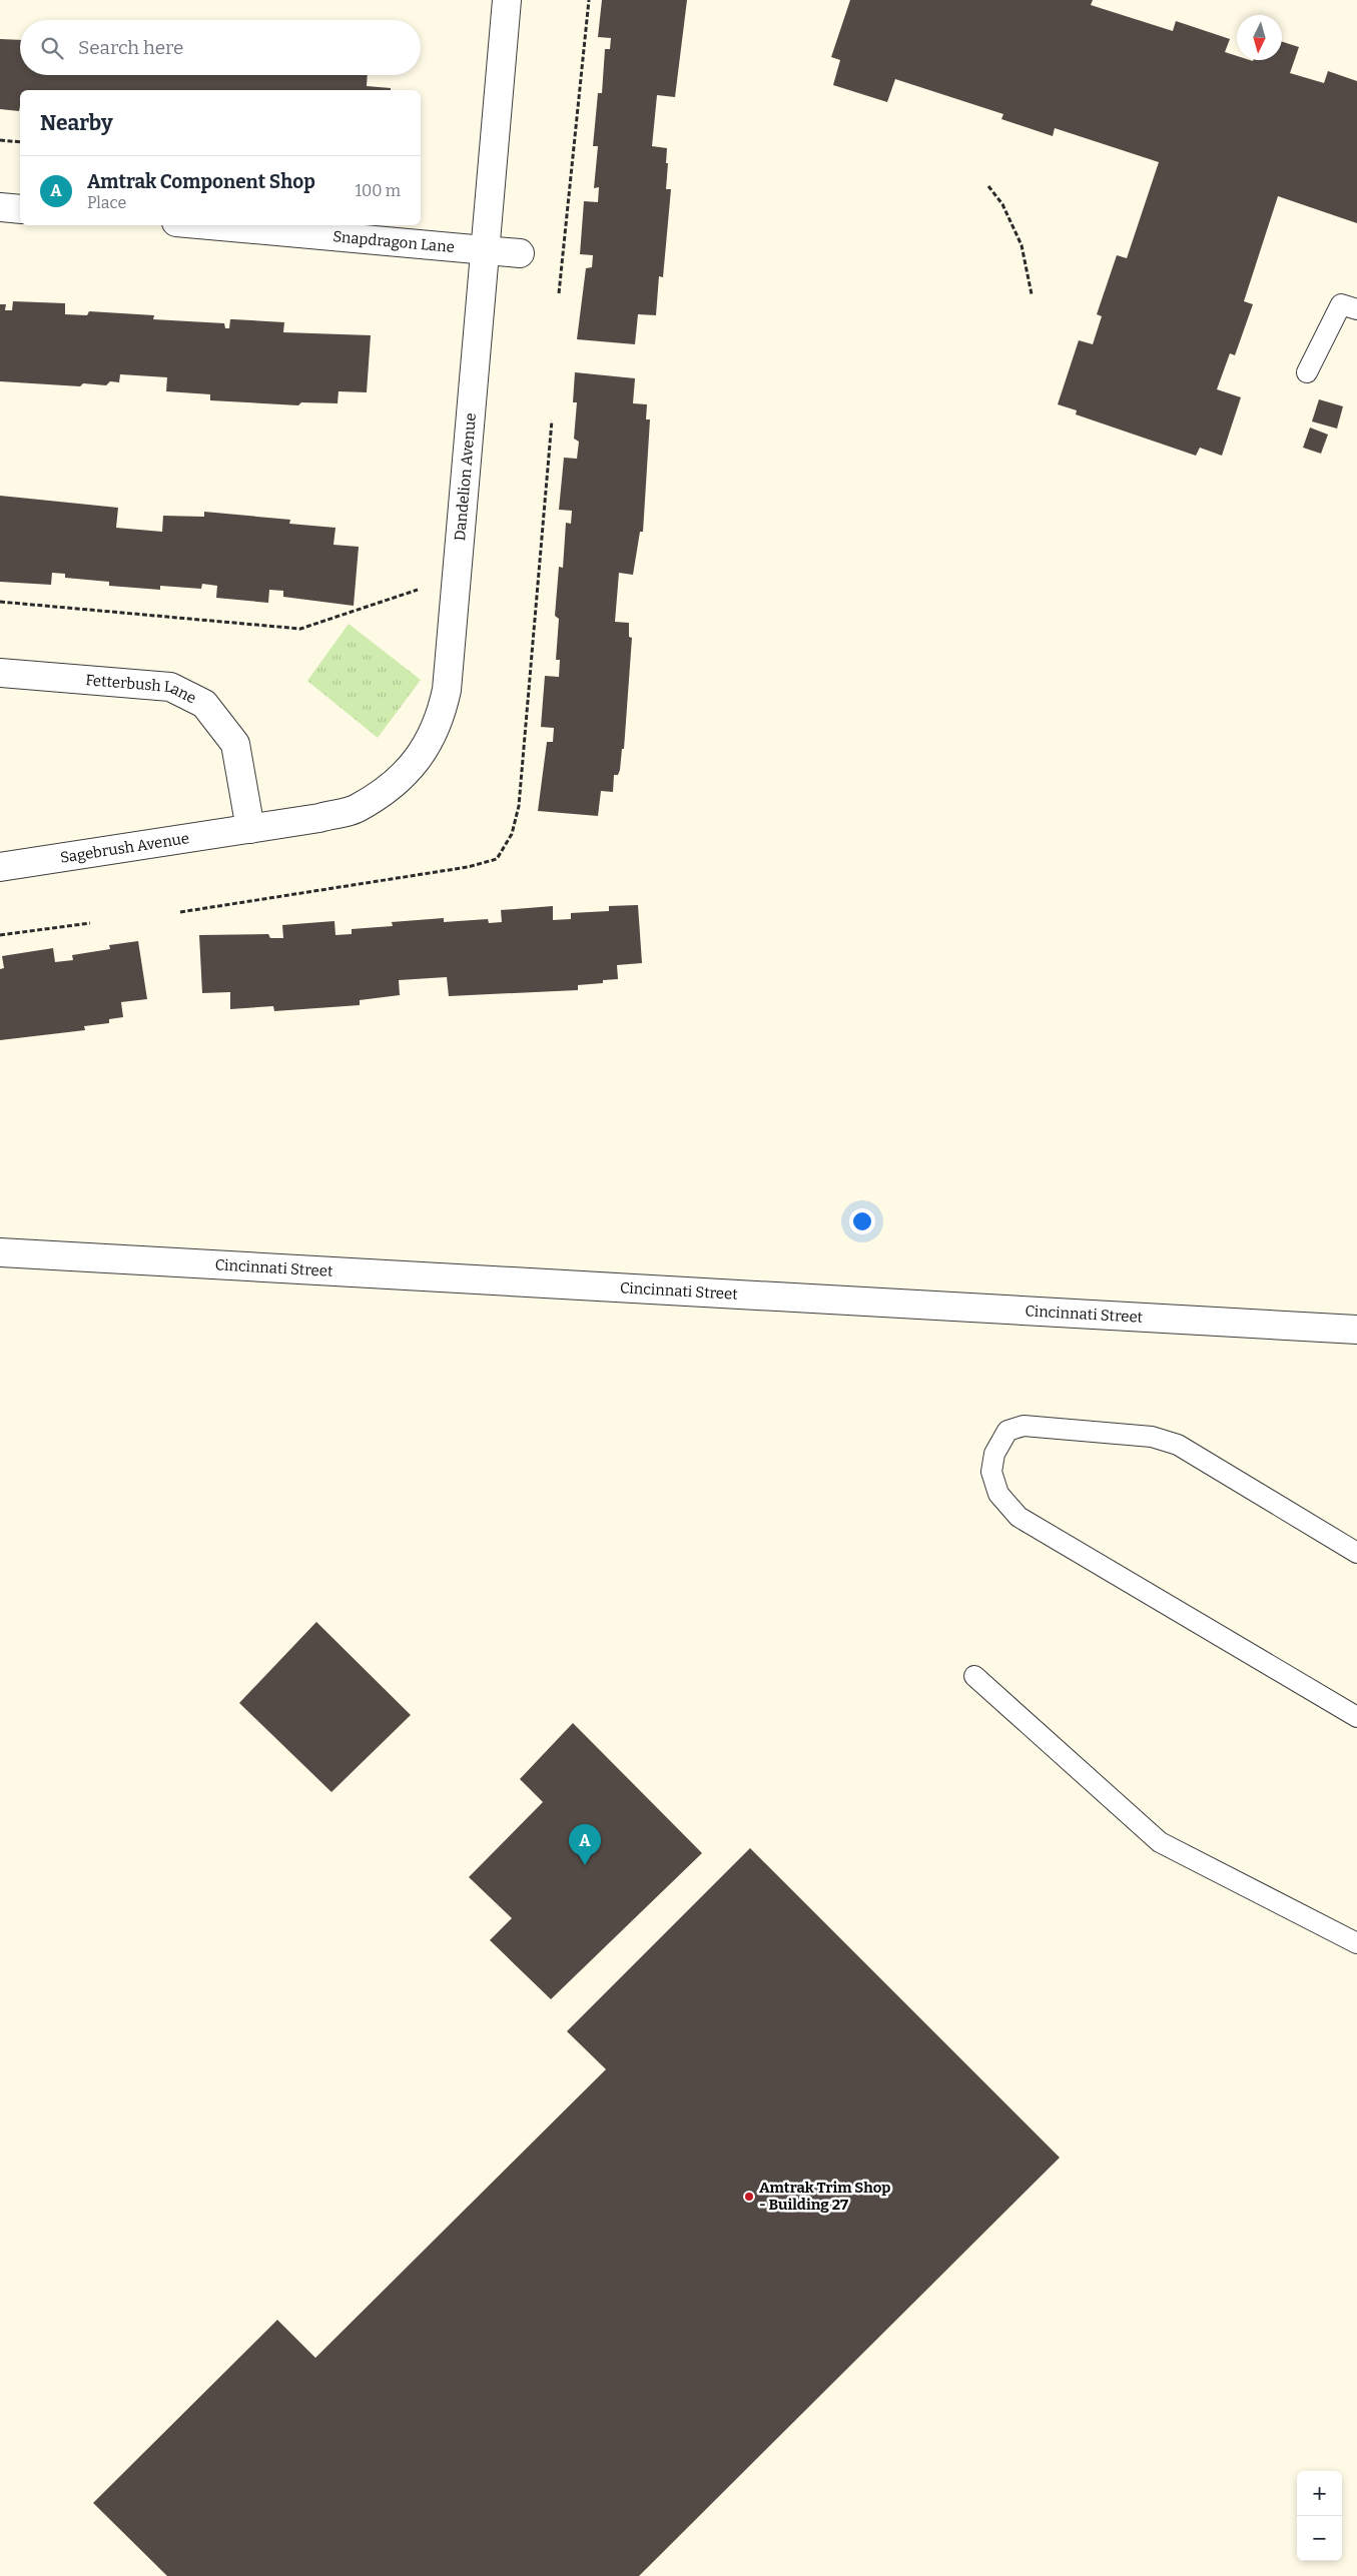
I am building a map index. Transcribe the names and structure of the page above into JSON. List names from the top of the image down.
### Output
{
  "streets": {
    "street": [
      "Snapdragon Lane",
      "Dandelion Avenue",
      "Fetterbush Lane",
      "Sagebrush Avenue",
      "Cincinnati Street"
    ]
  },
  "crossings": [
    ["Snapdragon Lane", "Dandelion Avenue"],
    ["Dandelion Avenue", "Fetterbush Lane"],
    ["Dandelion Avenue", "Sagebrush Avenue"],
    ["Fetterbush Lane", "Sagebrush Avenue"]
  ],
  "places": ["Amtrak Trim Shop - Building 27"],
  "north": "bottom",
  "page": {
    "search": "Search here",
    "heading": "Nearby",
    "list": [
      {
        "mark": "A",
        "name": "Amtrak Component Shop",
        "note": "Place",
        "value": "100 m"
      }
    ],
    "pins": "A",
    "map_buttons": ["+", "−"]
  }
}
